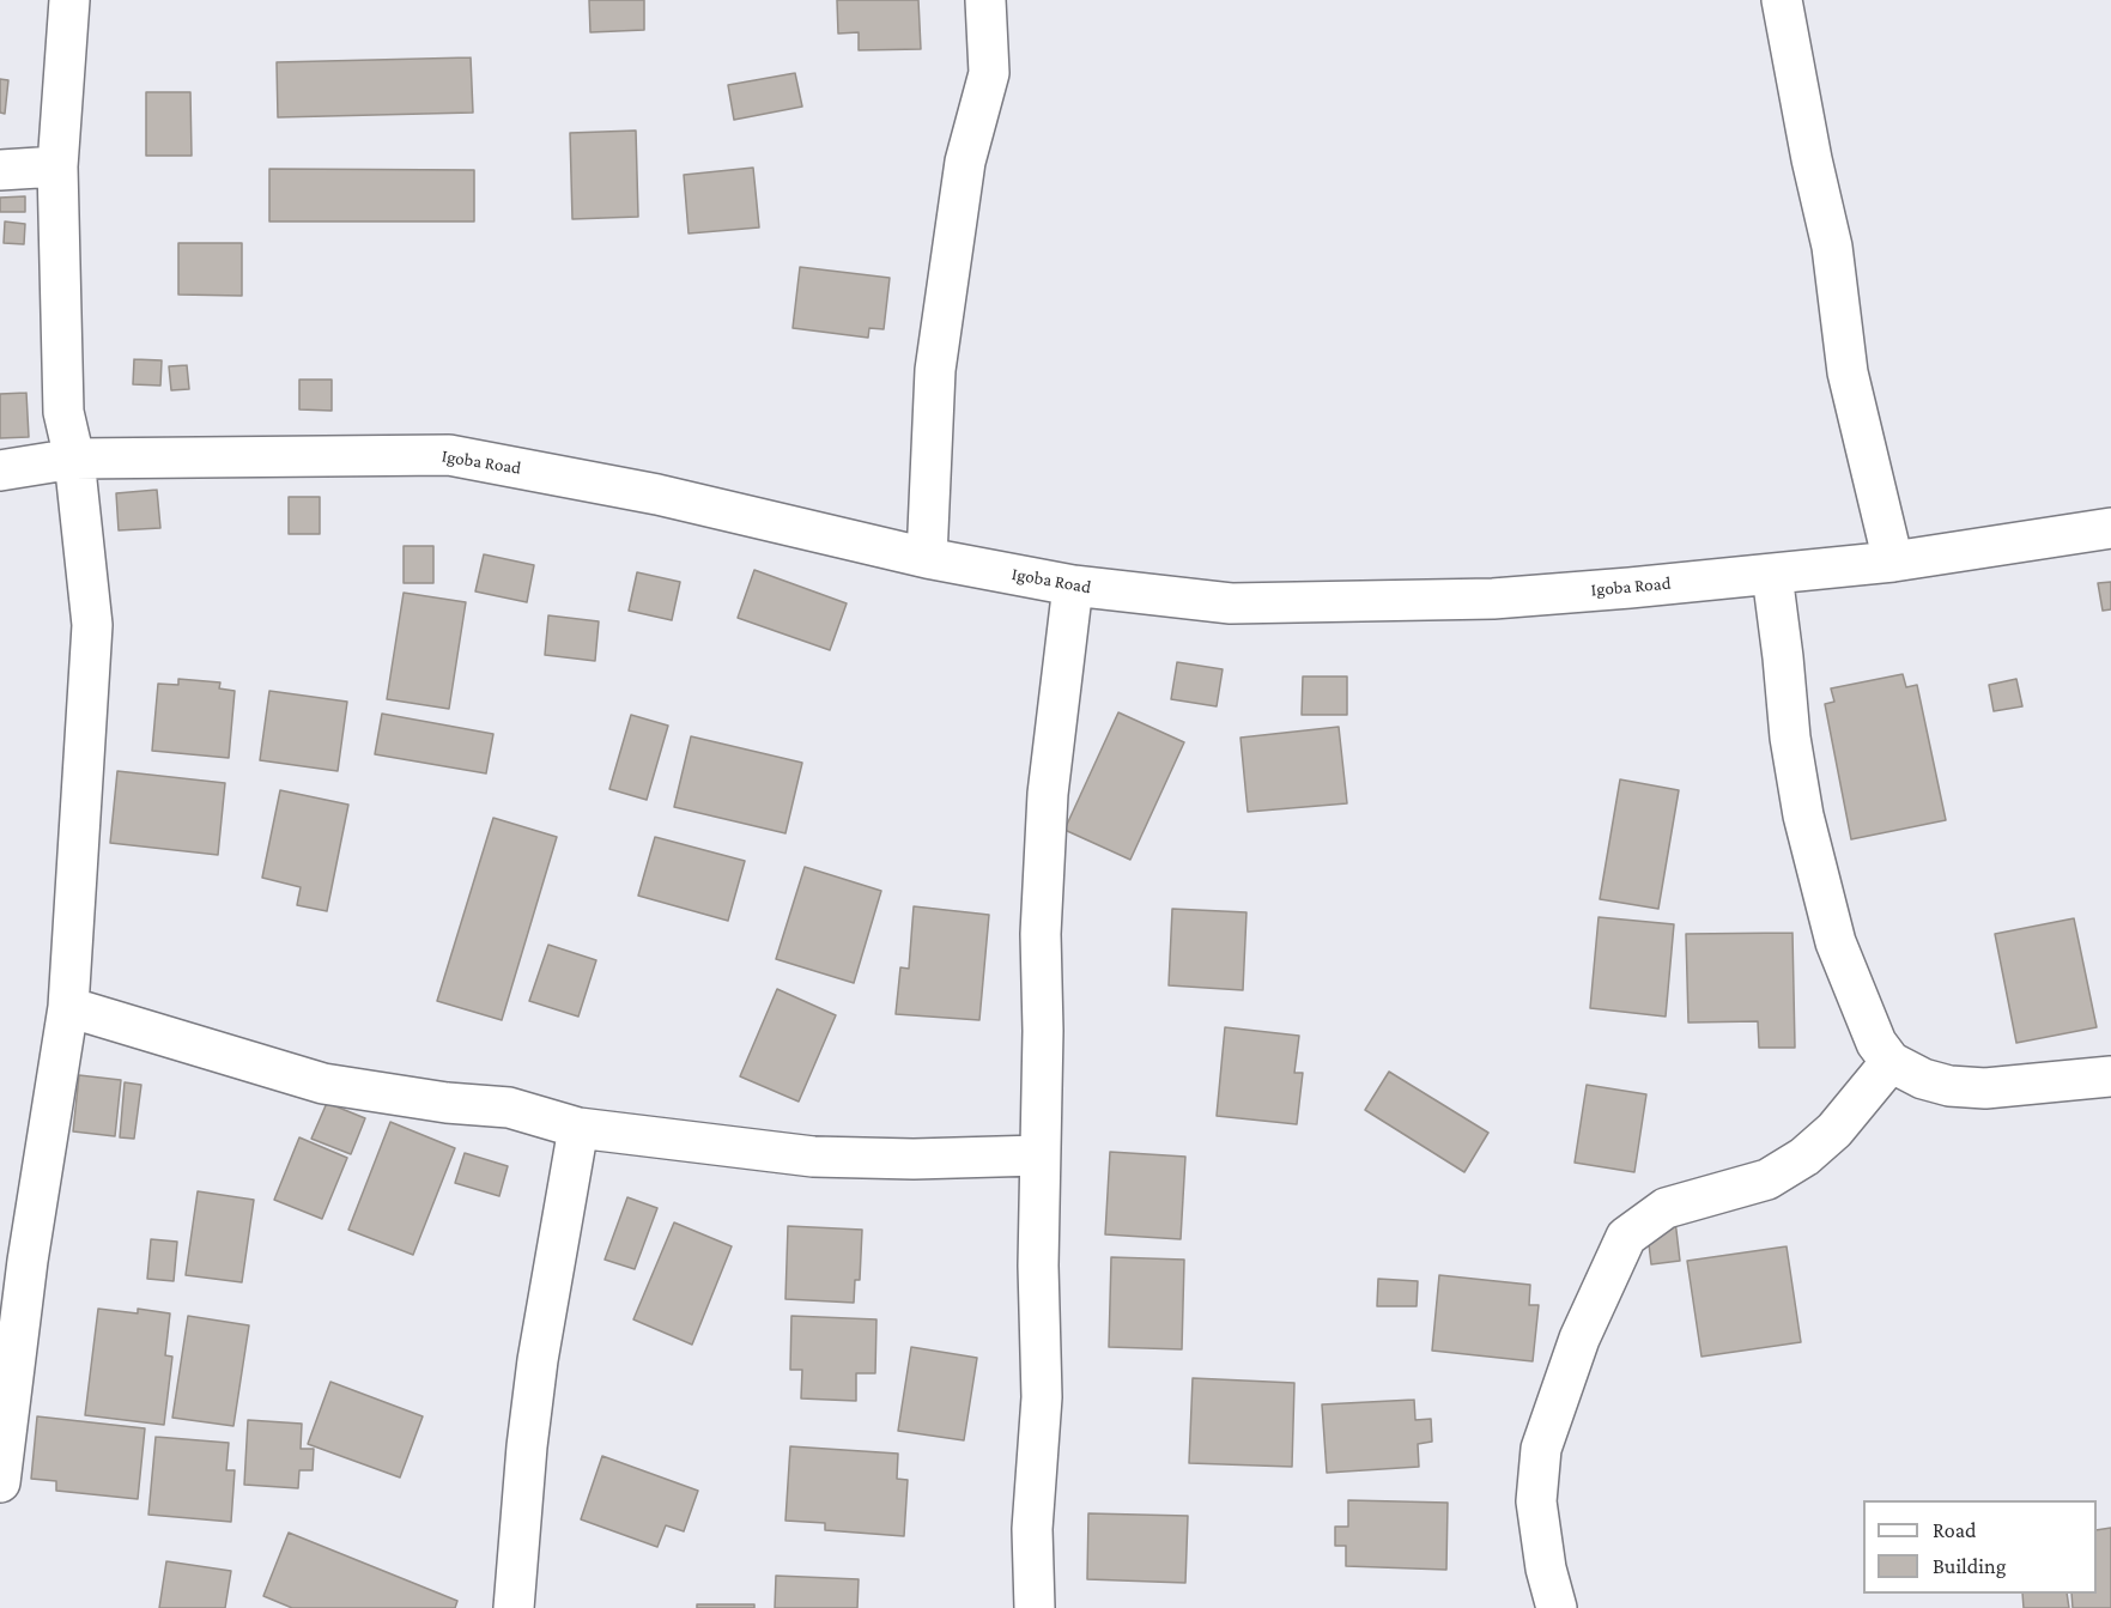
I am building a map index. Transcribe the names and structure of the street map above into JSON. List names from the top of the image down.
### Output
{
  "streets": {
    "street": ["Igoba Road"]
  },
  "legend": ["Road", "Building"]
}
